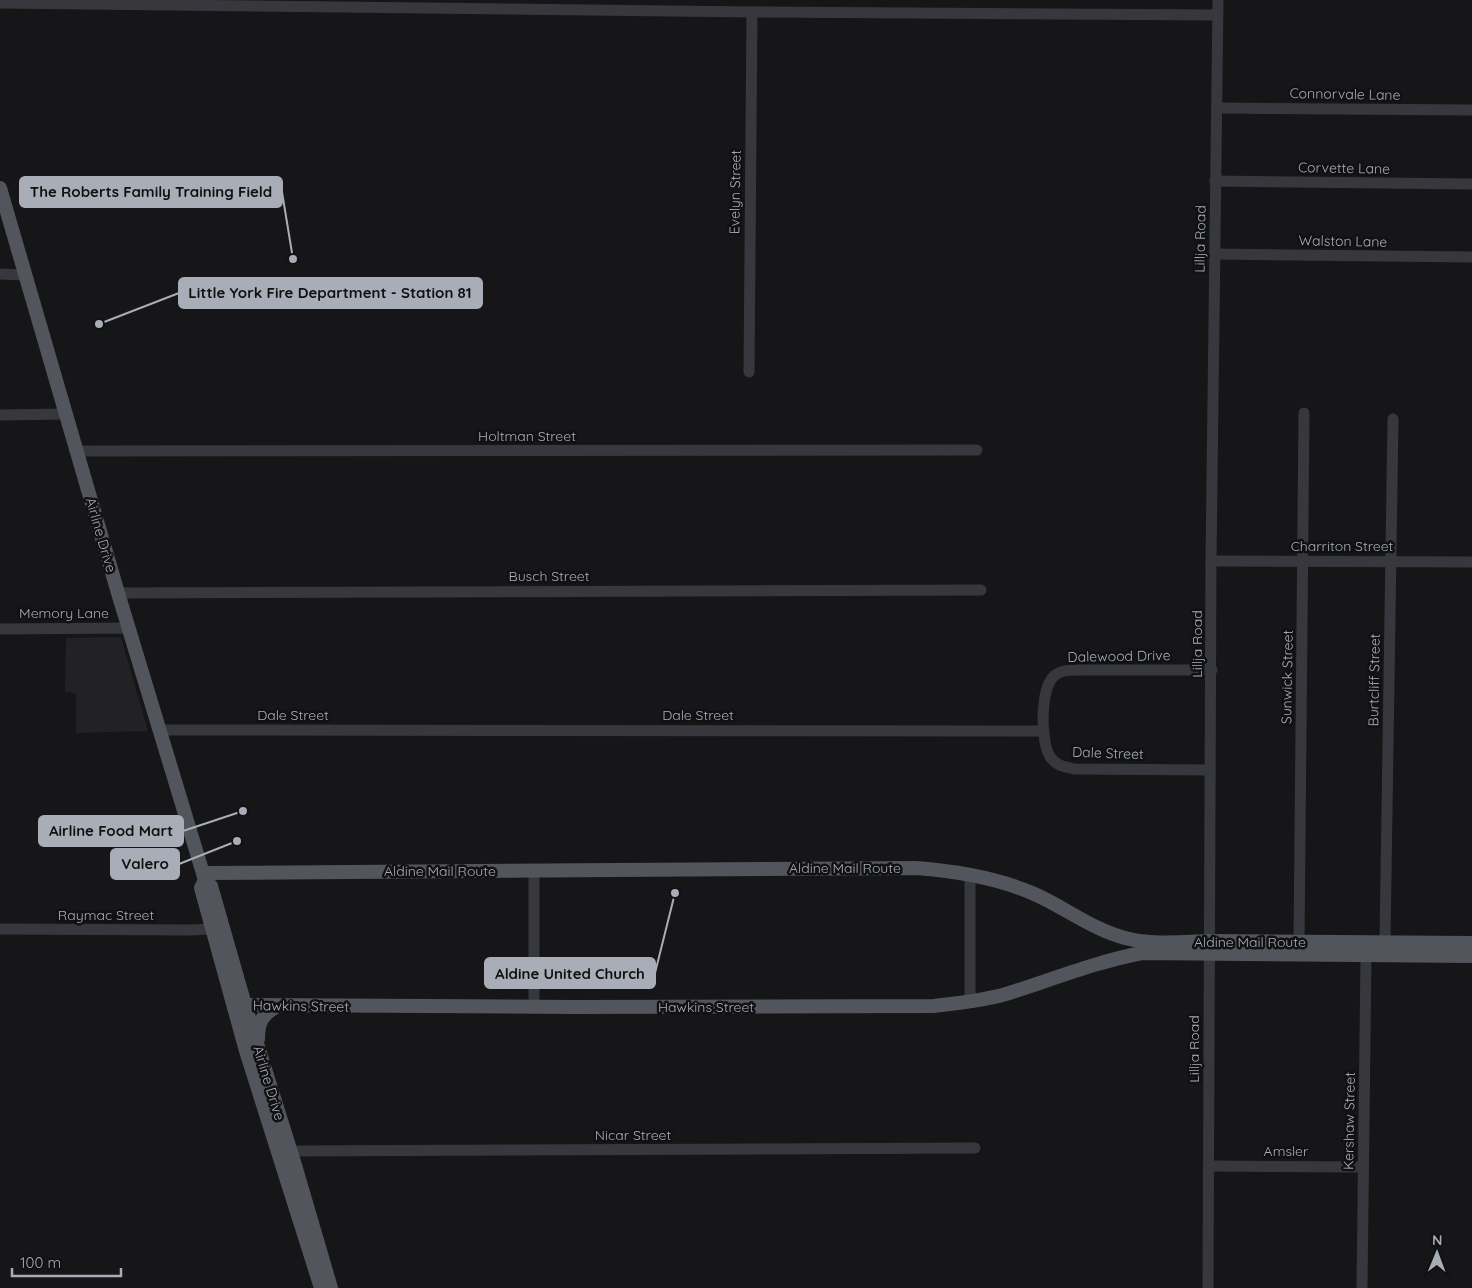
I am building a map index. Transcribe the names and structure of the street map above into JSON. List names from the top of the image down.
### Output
{
  "streets": {
    "main road": ["Airline Drive", "Aldine Mail Route", "Hawkins Street"],
    "street": [
      "Connorvale Lane",
      "Corvette Lane",
      "Evelyn Street",
      "Lillja Road",
      "Walston Lane",
      "Holtman Street",
      "Charriton Street",
      "Busch Street",
      "Memory Lane",
      "Dalewood Drive",
      "Sunwick Street",
      "Burtcliff Street",
      "Dale Street",
      "Raymac Street",
      "Kershaw Street",
      "Nicar Street",
      "Amsler"
    ]
  },
  "crossings": [
    ["Connorvale Lane", "Lillja Road"],
    ["Corvette Lane", "Lillja Road"],
    ["Lillja Road", "Walston Lane"],
    ["Lillja Road", "Charriton Street"],
    ["Lillja Road", "Dalewood Drive"],
    ["Lillja Road", "Dale Street"],
    ["Lillja Road", "Aldine Mail Route"],
    ["Lillja Road", "Amsler"],
    ["Holtman Street", "Airline Drive"],
    ["Airline Drive", "Busch Street"],
    ["Airline Drive", "Memory Lane"],
    ["Airline Drive", "Dale Street"],
    ["Airline Drive", "Aldine Mail Route"],
    ["Airline Drive", "Raymac Street"],
    ["Airline Drive", "Hawkins Street"],
    ["Airline Drive", "Nicar Street"],
    ["Charriton Street", "Sunwick Street"],
    ["Charriton Street", "Burtcliff Street"],
    ["Dalewood Drive", "Dale Street"],
    ["Sunwick Street", "Aldine Mail Route"],
    ["Burtcliff Street", "Aldine Mail Route"],
    ["Aldine Mail Route", "Hawkins Street"],
    ["Aldine Mail Route", "Kershaw Street"],
    ["Kershaw Street", "Amsler"]
  ],
  "places": [
    "The Roberts Family Training Field",
    "Little York Fire Department - Station 81",
    "Airline Food Mart",
    "Valero",
    "Aldine United Church"
  ],
  "scale_bar": "100 m",
  "north": "top"
}
